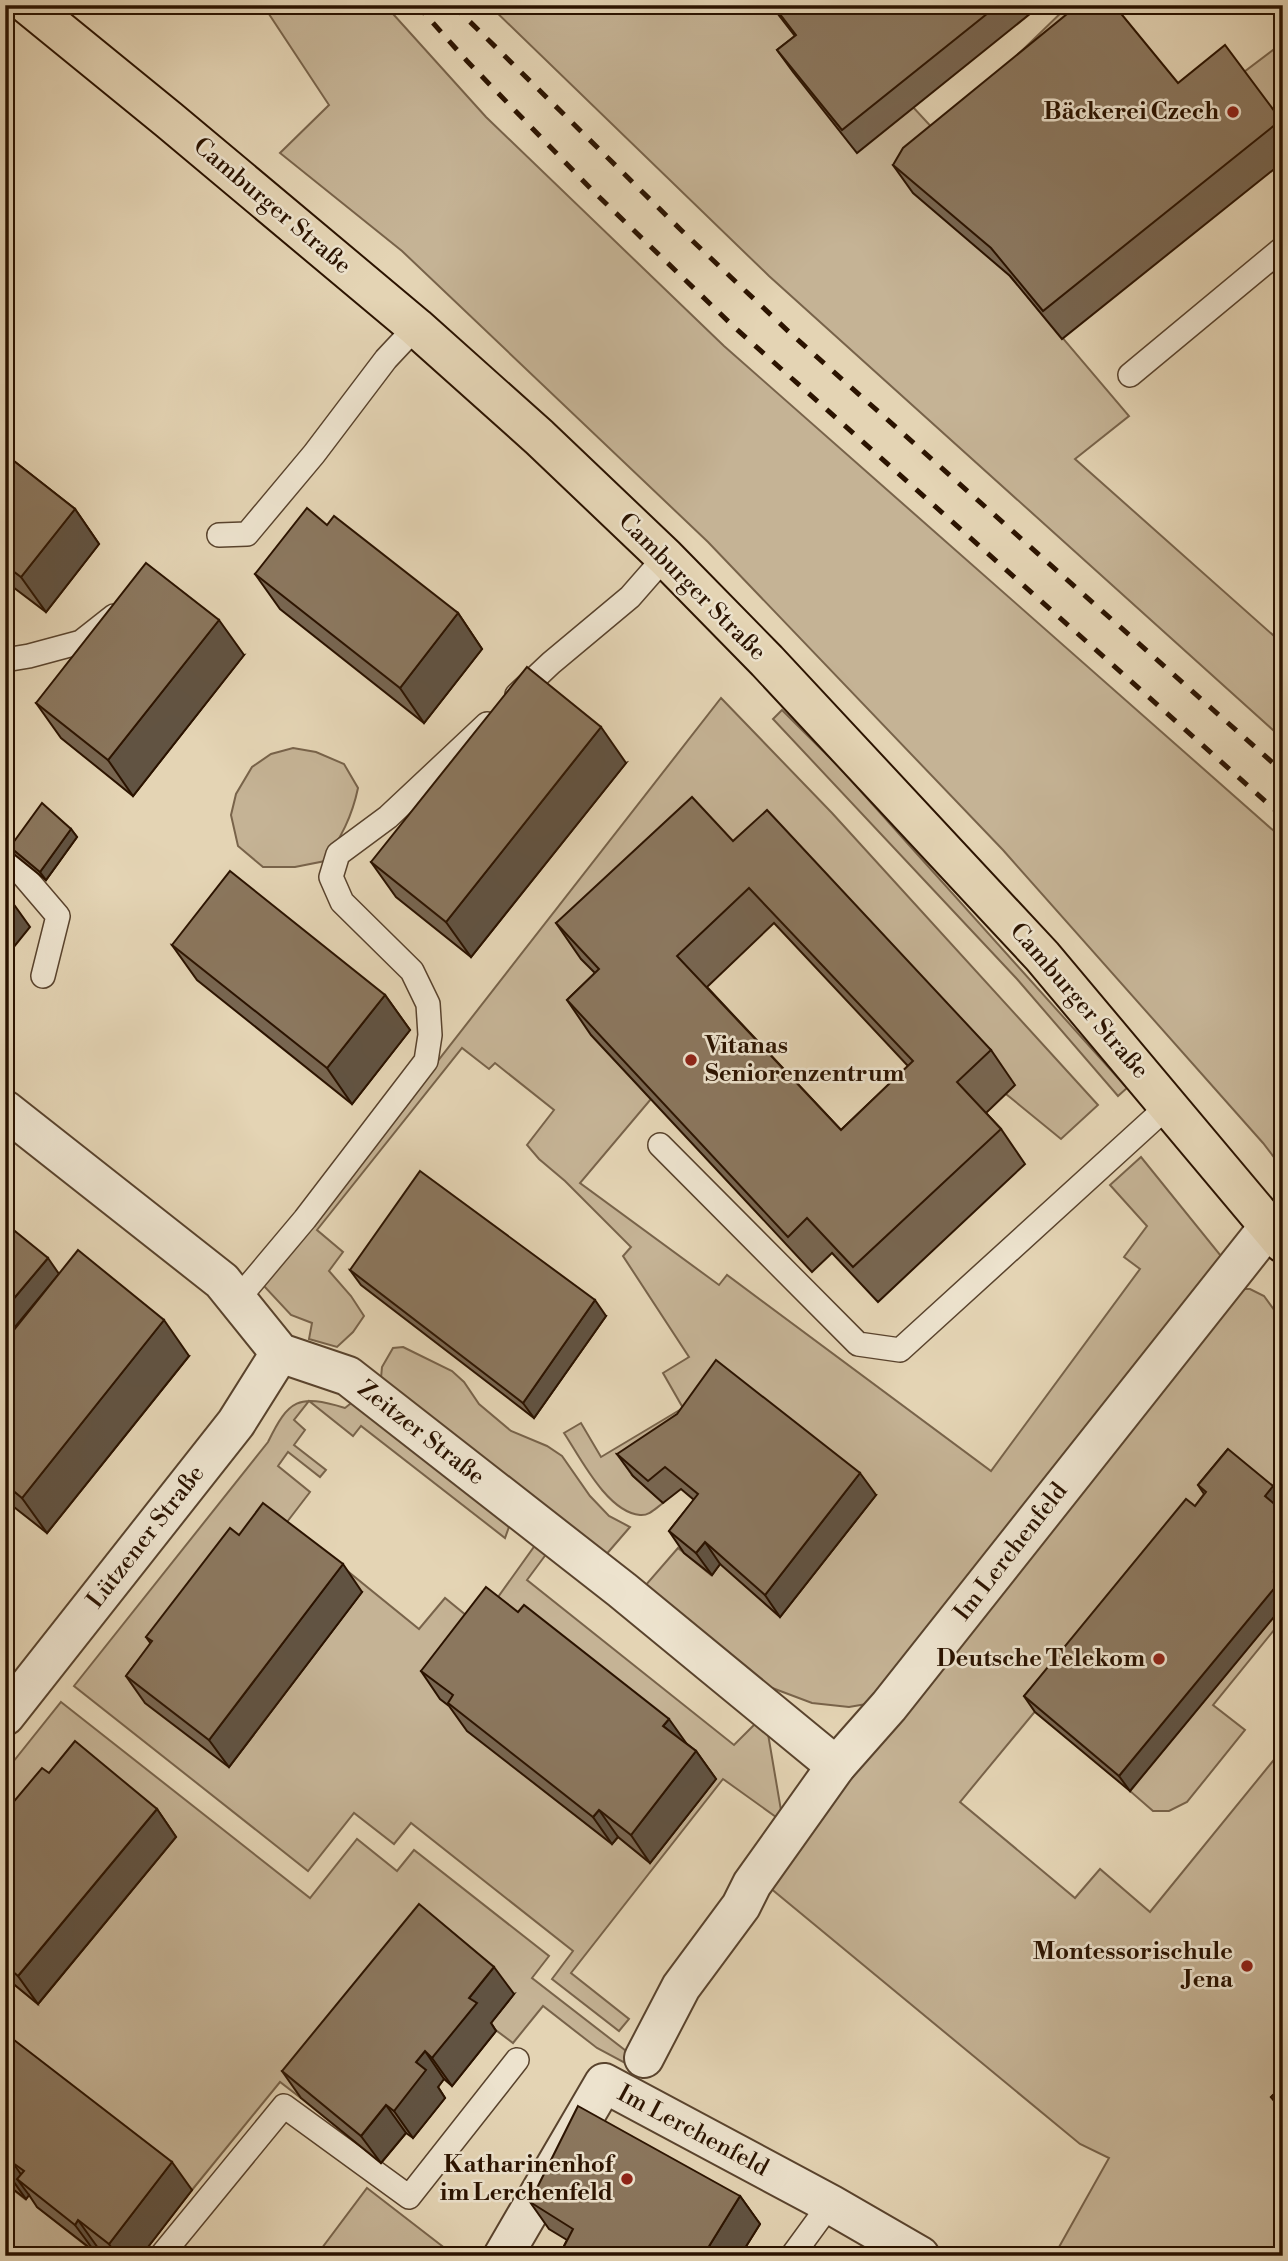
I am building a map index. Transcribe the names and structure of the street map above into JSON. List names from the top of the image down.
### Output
{
  "streets": {
    "main road": ["Camburger Straße"],
    "street": ["Zeitzer Straße", "Lützener Straße", "Im Lerchenfeld"]
  },
  "crossings": [
    ["Camburger Straße", "Im Lerchenfeld"],
    ["Zeitzer Straße", "Lützener Straße"],
    ["Zeitzer Straße", "Im Lerchenfeld"]
  ],
  "places": [
    "Bäckerei Czech",
    "Vitanas Seniorenzentrum",
    "Deutsche Telekom",
    "Montessorischule Jena",
    "Katharinenhof im Lerchenfeld"
  ]
}
